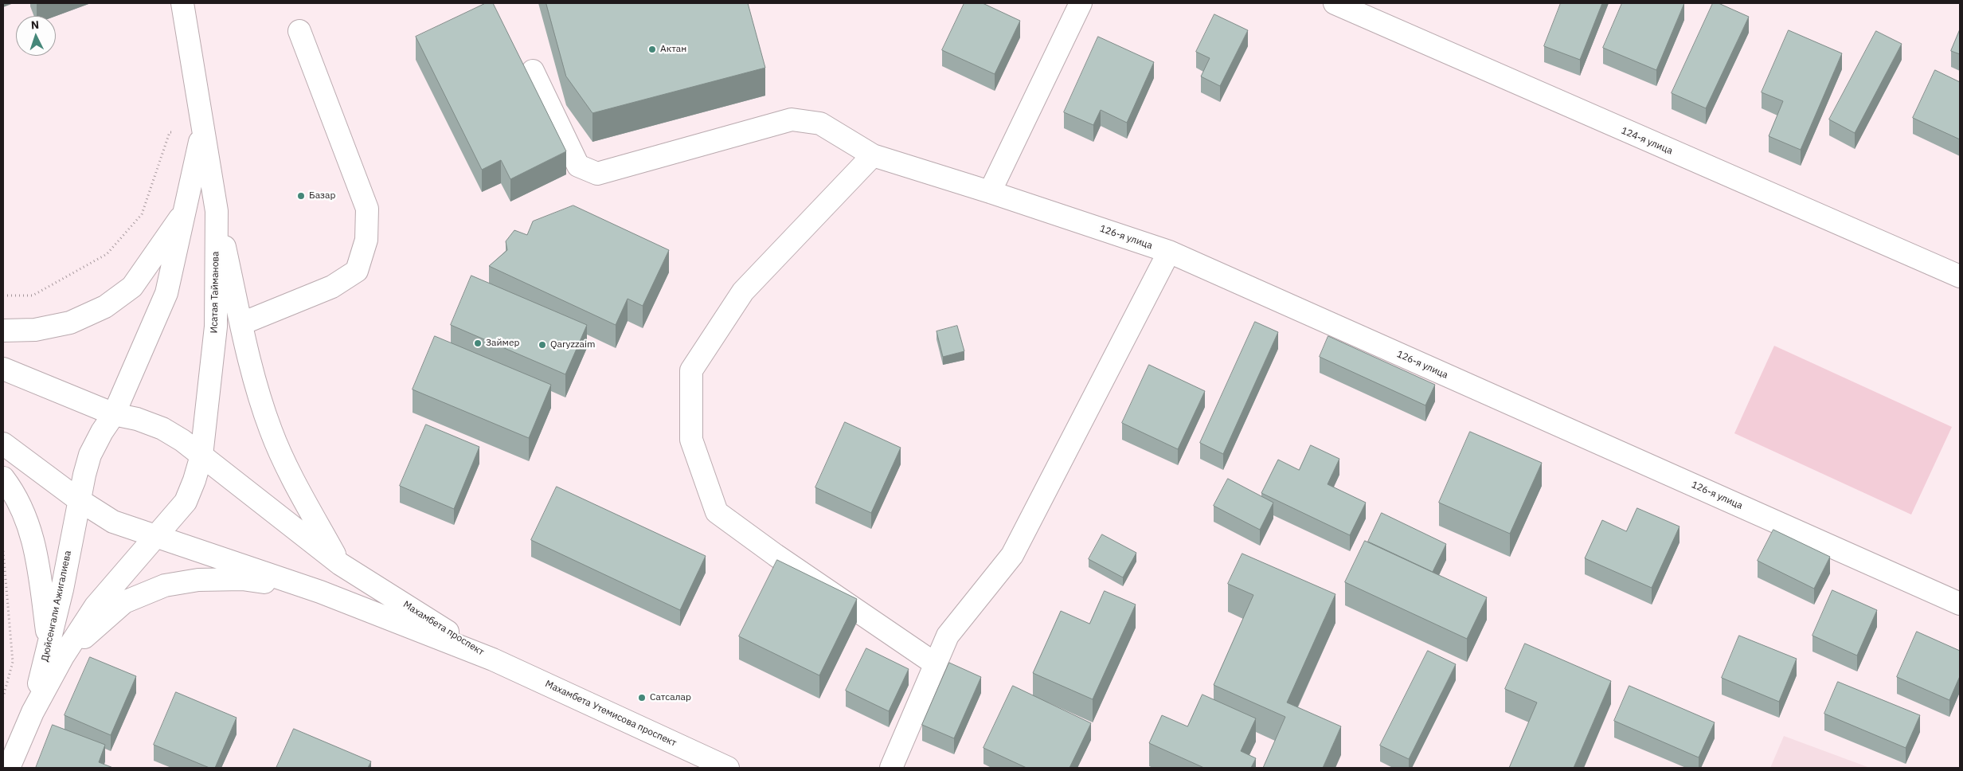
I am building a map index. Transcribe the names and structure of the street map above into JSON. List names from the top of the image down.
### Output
{
  "streets": {
    "street": [
      "124-я улица",
      "126-я улица",
      "Исатая Тайманова",
      "Дюйсенгали Ажигалиева",
      "Махамбета проспект",
      "Махамбета Утемисова проспект"
    ]
  },
  "crossings": [
    ["Исатая Тайманова", "Дюйсенгали Ажигалиева"],
    ["Исатая Тайманова", "Махамбета проспект"],
    ["Дюйсенгали Ажигалиева", "Махамбета проспект"],
    ["Махамбета проспект", "Махамбета Утемисова проспект"]
  ],
  "places": [
    "Актан",
    "Базар",
    "Займер",
    "Qaryzzaim",
    "Сатсалар"
  ],
  "north": "top"
}
